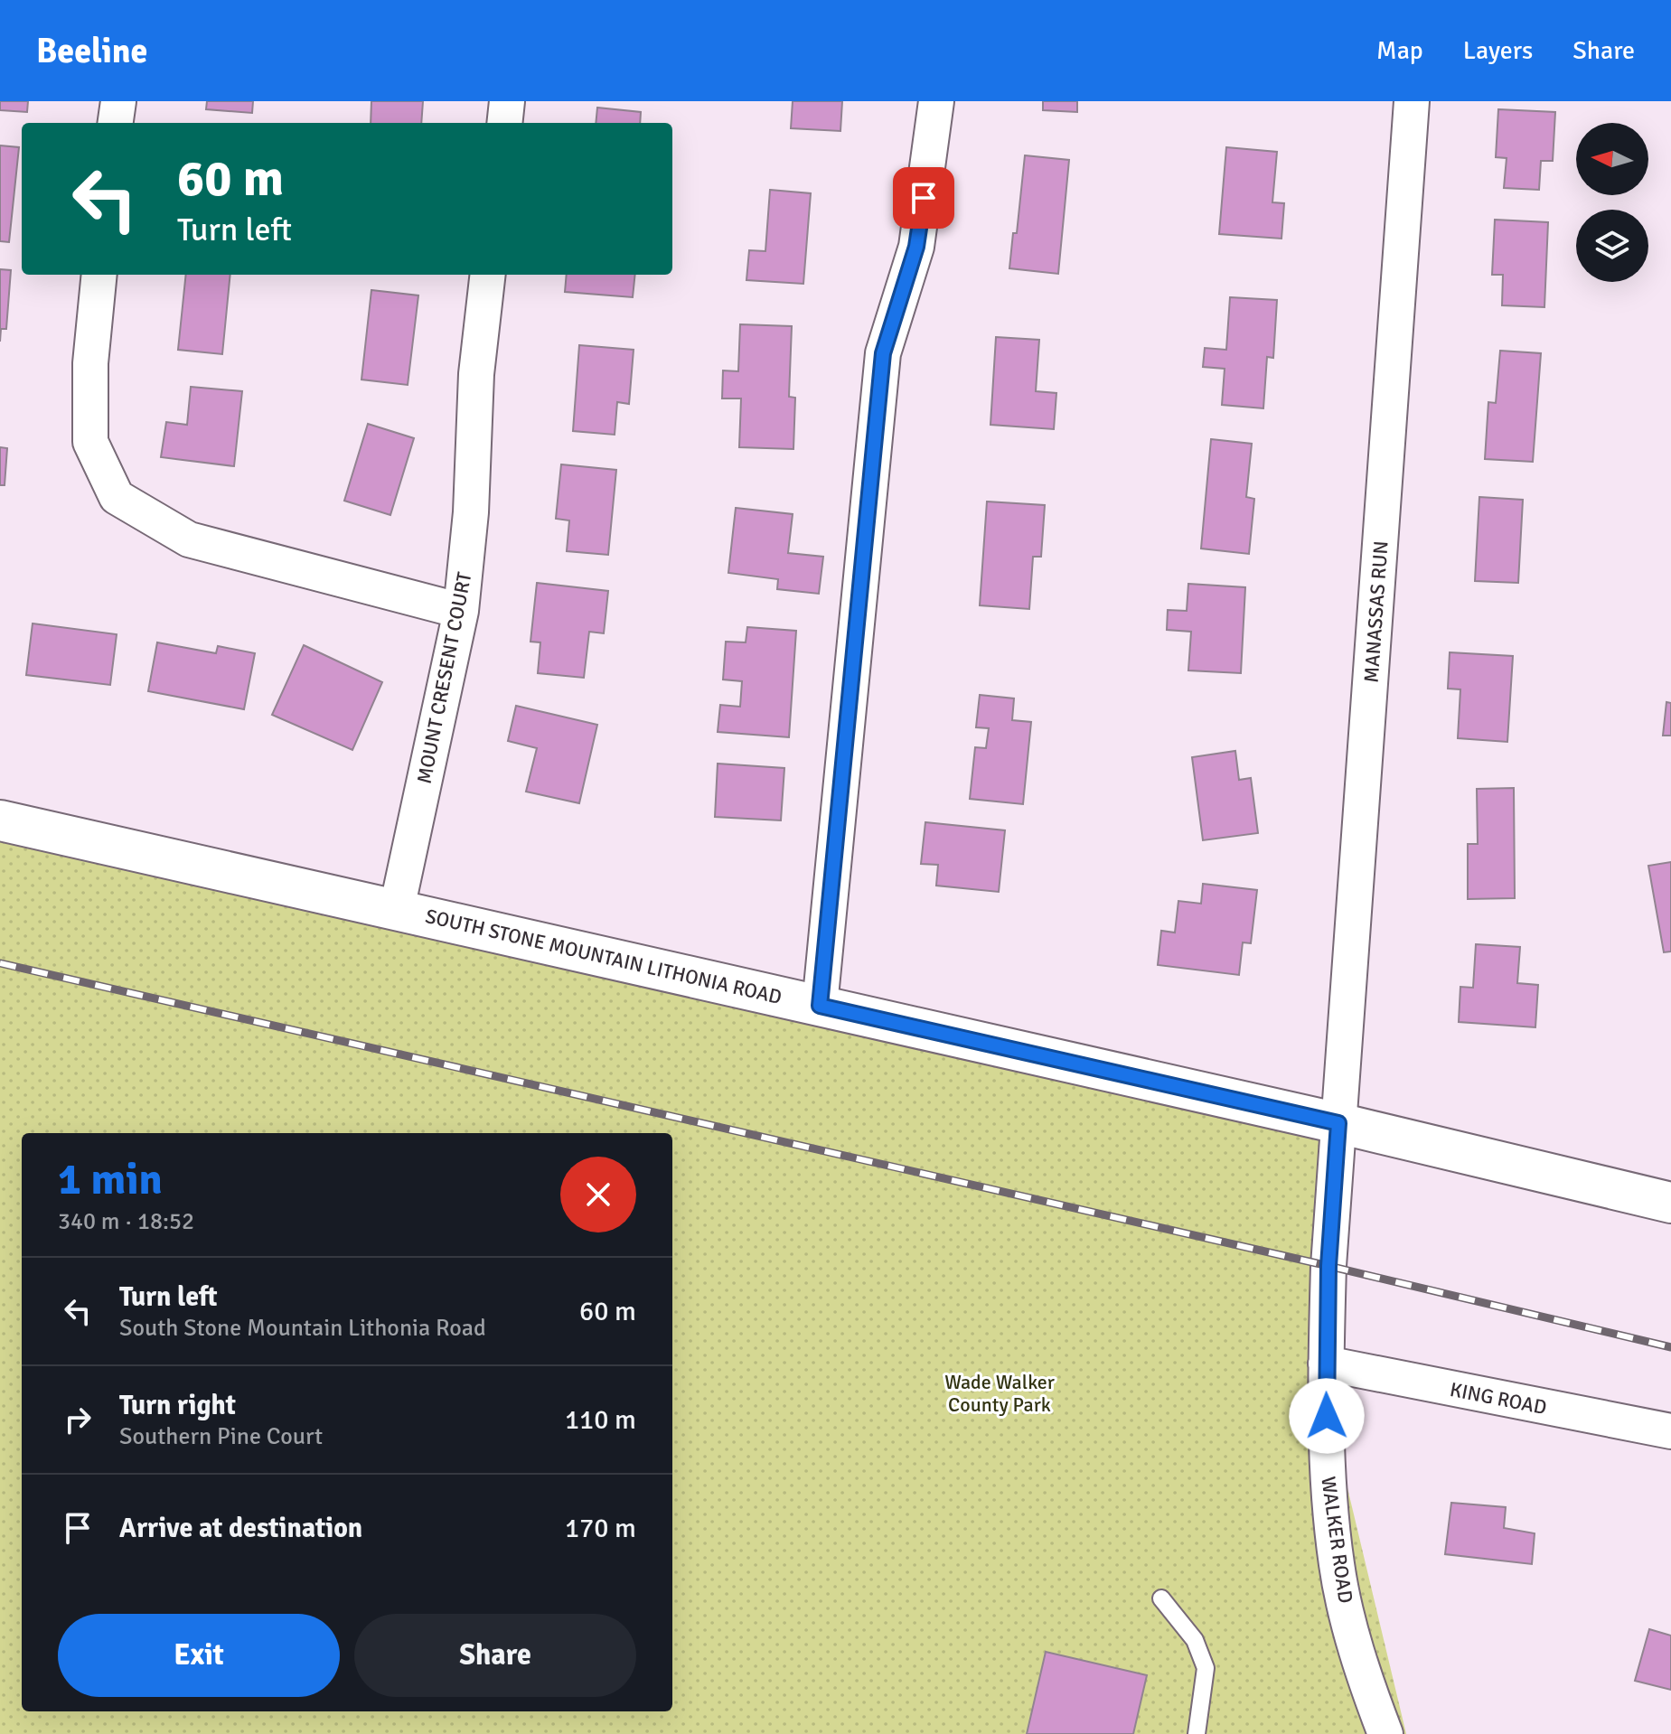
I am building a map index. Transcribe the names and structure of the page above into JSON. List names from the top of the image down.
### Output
{
  "streets": {
    "main road": ["SOUTH STONE MOUNTAIN LITHONIA ROAD"],
    "street": [
      "MANASSAS RUN",
      "MOUNT CRESENT COURT",
      "KING ROAD",
      "WALKER ROAD"
    ]
  },
  "crossings": [
    ["MANASSAS RUN", "SOUTH STONE MOUNTAIN LITHONIA ROAD"],
    ["MANASSAS RUN", "WALKER ROAD"],
    ["MOUNT CRESENT COURT", "SOUTH STONE MOUNTAIN LITHONIA ROAD"],
    ["SOUTH STONE MOUNTAIN LITHONIA ROAD", "WALKER ROAD"],
    ["KING ROAD", "WALKER ROAD"]
  ],
  "parks": ["Wade Walker County Park"],
  "north": "left",
  "page": {
    "header": "Beeline",
    "nav": ["Map", "Layers", "Share"],
    "turn": ["60 m", "Turn left"],
    "heading": ["1 min", "340 m · 18:52"],
    "list": [
      {
        "name": "Turn left",
        "note": "South Stone Mountain Lithonia Road",
        "value": "60 m"
      },
      {
        "name": "Turn right",
        "note": "Southern Pine Court",
        "value": "110 m"
      },
      {
        "name": "Arrive at destination",
        "value": "170 m"
      }
    ],
    "buttons": ["Exit", "Share"]
  }
}
